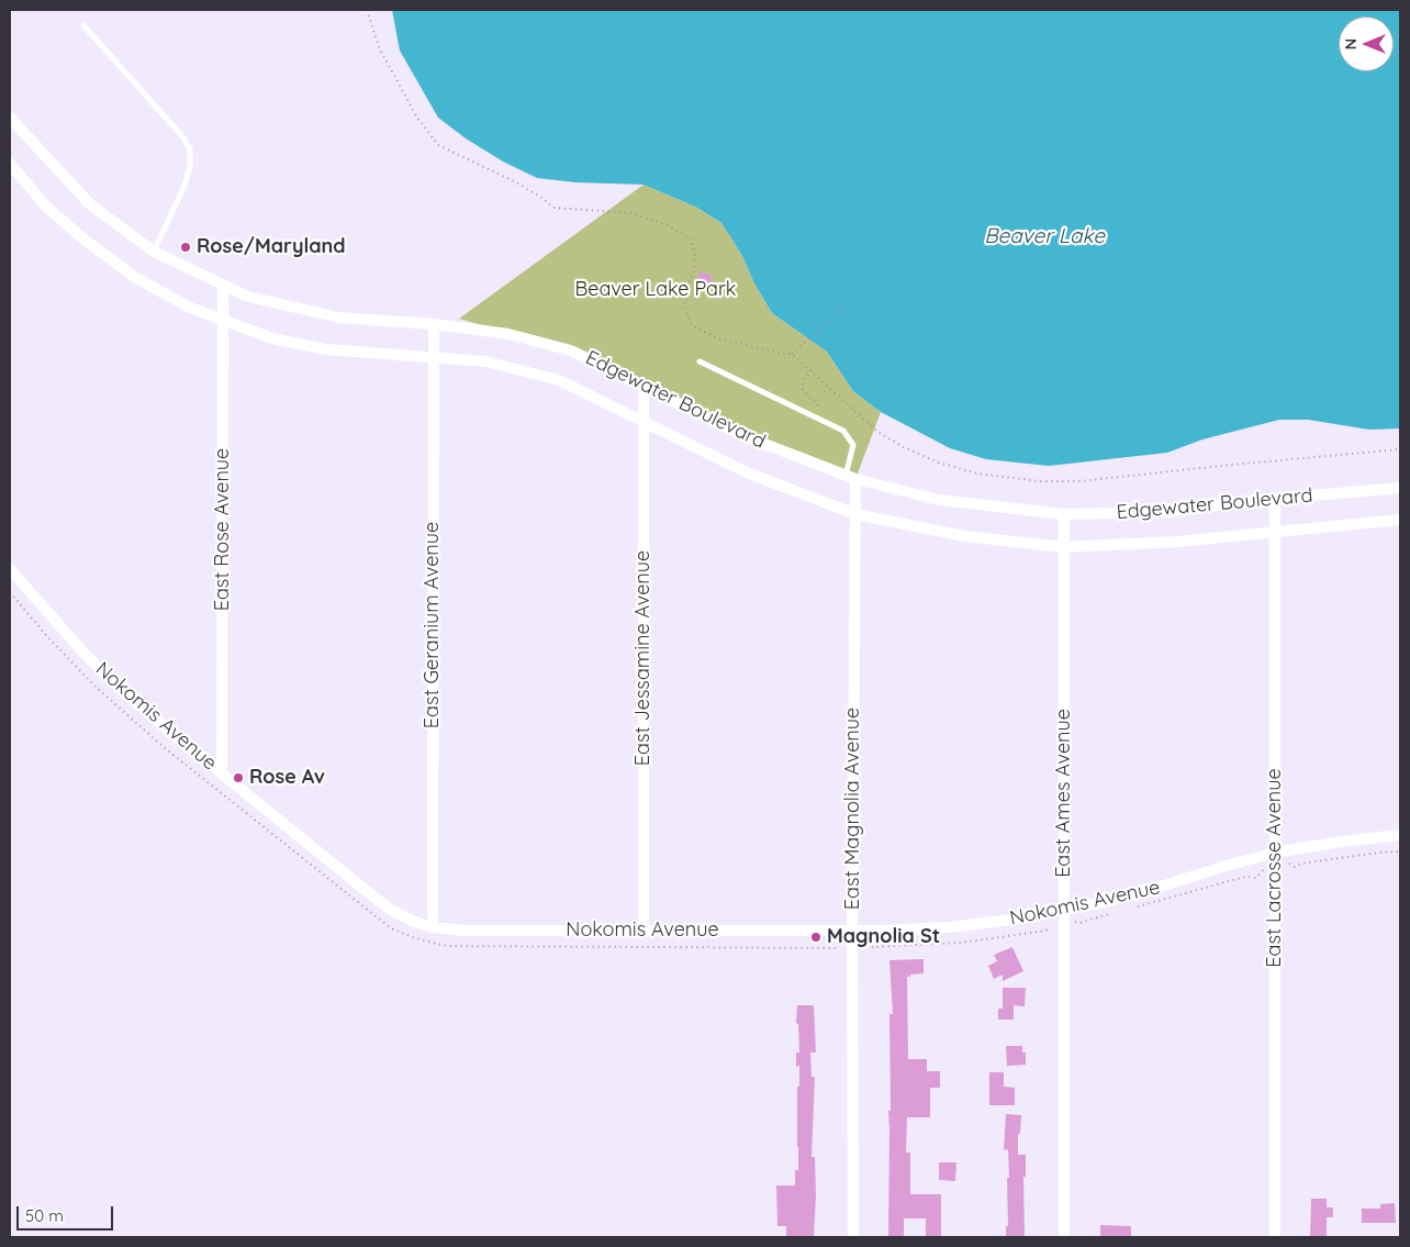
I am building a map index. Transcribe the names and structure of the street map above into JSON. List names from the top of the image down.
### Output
{
  "streets": {
    "street": [
      "Edgewater Boulevard",
      "East Rose Avenue",
      "East Geranium Avenue",
      "East Jessamine Avenue",
      "Nokomis Avenue",
      "East Ames Avenue",
      "East Magnolia Avenue",
      "East Lacrosse Avenue"
    ]
  },
  "crossings": [
    ["Edgewater Boulevard", "East Rose Avenue"],
    ["Edgewater Boulevard", "East Geranium Avenue"],
    ["Edgewater Boulevard", "East Jessamine Avenue"],
    ["Edgewater Boulevard", "East Ames Avenue"],
    ["Edgewater Boulevard", "East Magnolia Avenue"],
    ["Edgewater Boulevard", "East Lacrosse Avenue"],
    ["East Rose Avenue", "Nokomis Avenue"],
    ["East Geranium Avenue", "Nokomis Avenue"],
    ["East Jessamine Avenue", "Nokomis Avenue"],
    ["Nokomis Avenue", "East Ames Avenue"],
    ["Nokomis Avenue", "East Magnolia Avenue"],
    ["Nokomis Avenue", "East Lacrosse Avenue"]
  ],
  "water": ["Beaver Lake"],
  "parks": ["Beaver Lake Park"],
  "places": ["Rose/Maryland", "Rose Av", "Magnolia St"],
  "scale_bar": "50 m",
  "north": "left"
}
